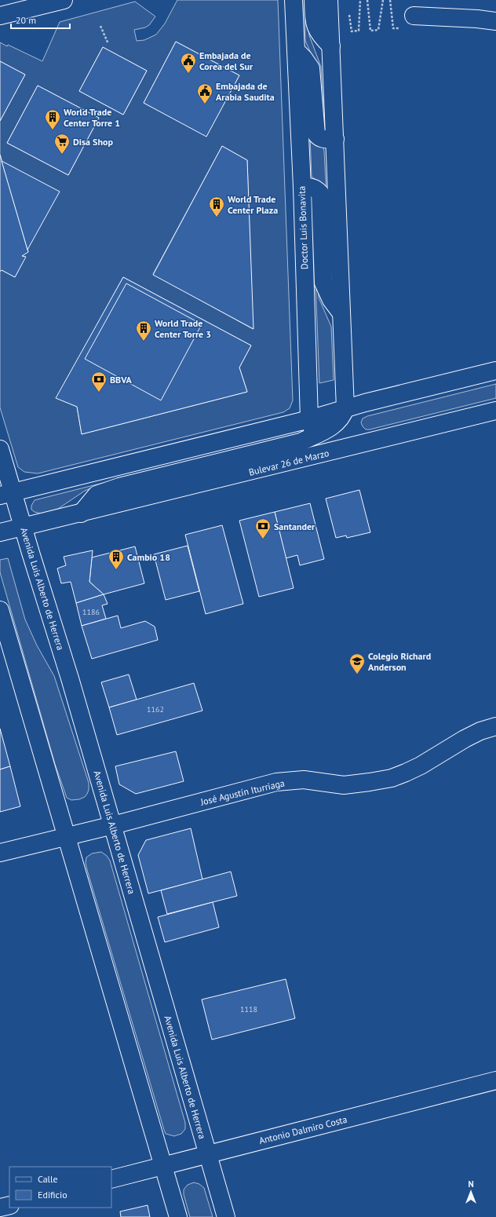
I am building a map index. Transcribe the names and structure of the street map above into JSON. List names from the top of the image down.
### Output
{
  "streets": {
    "street": [
      "Doctor Luis Bonavita",
      "Bulevar 26 de Marzo",
      "Avenida Luis Alberto de Herrera",
      "José Agustín Iturriaga",
      "Antonio Dalmiro Costa"
    ]
  },
  "crossings": [
    ["Doctor Luis Bonavita", "Bulevar 26 de Marzo"],
    ["Bulevar 26 de Marzo", "Avenida Luis Alberto de Herrera"],
    ["Avenida Luis Alberto de Herrera", "José Agustín Iturriaga"],
    ["Avenida Luis Alberto de Herrera", "Antonio Dalmiro Costa"]
  ],
  "places": {
    "public building": ["Embajada de Corea del Sur", "Embajada de Arabia Saudita"],
    "building": [
      "World Trade Center Torre 1",
      "World Trade Center Plaza",
      "World Trade Center Torre 3",
      "Cambio 18"
    ],
    "supermarket": ["Disa Shop"],
    "bank": ["BBVA", "Santander"],
    "school or university": ["Colegio Richard Anderson"]
  },
  "house_numbers": ["1186", "1162", "1118"],
  "legend": ["Calle", "Edificio"],
  "scale_bar": "20 m",
  "north": "top"
}
